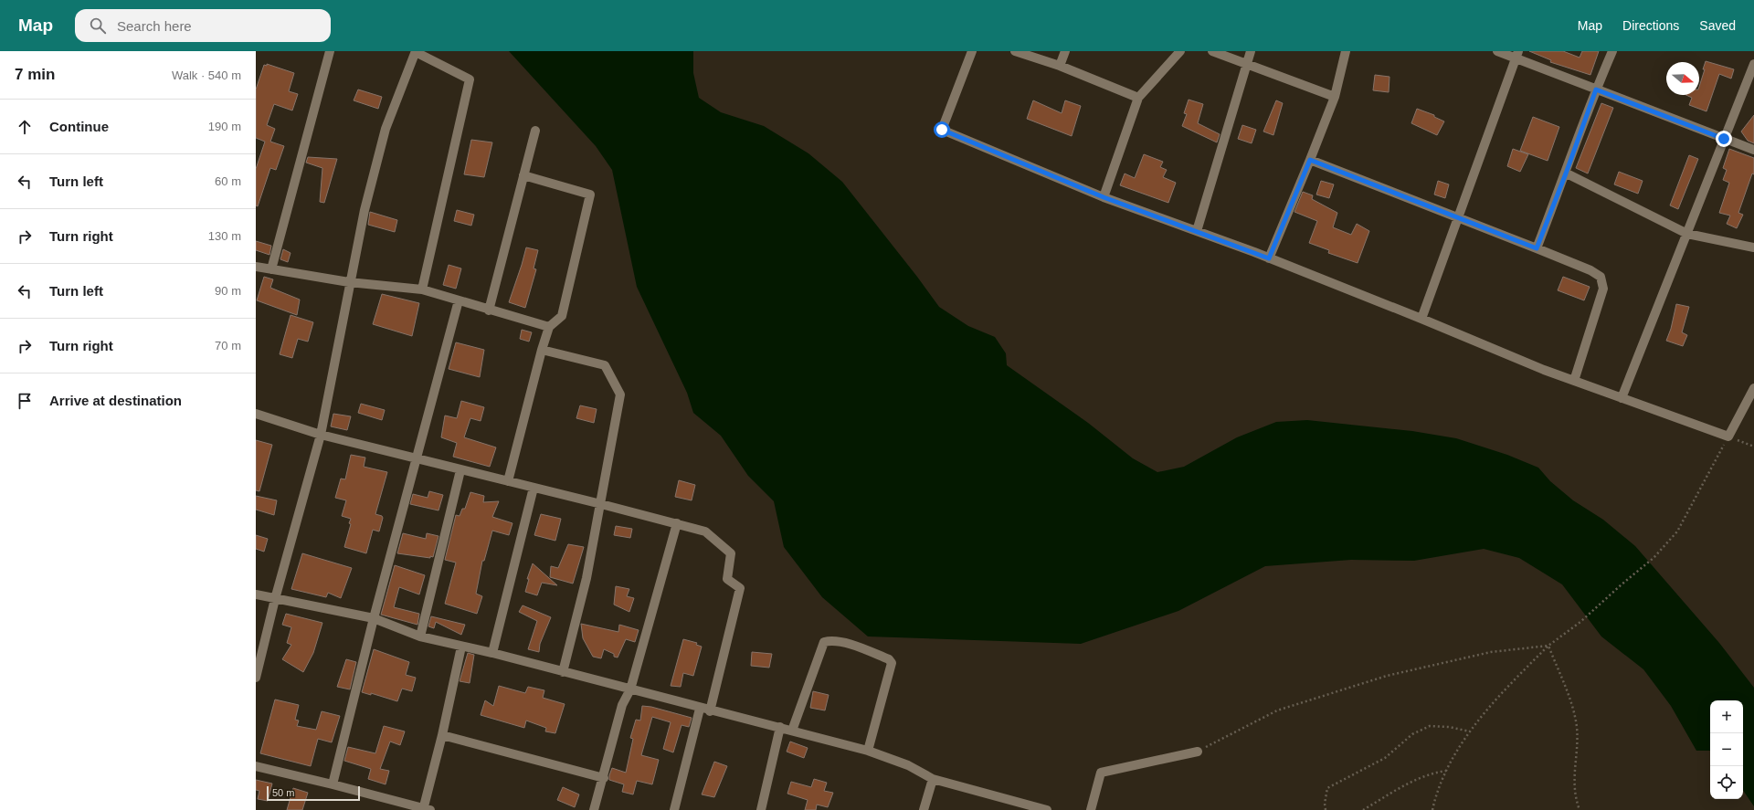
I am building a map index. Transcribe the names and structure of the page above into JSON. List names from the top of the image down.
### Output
{
  "scale_bar": "50 m",
  "north": "right",
  "page": {
    "header": "Map",
    "search": "Search here",
    "nav": ["Map", "Directions", "Saved"],
    "heading": ["7 min", "Walk · 540 m"],
    "list": [
      ["Continue", "190 m"],
      ["Turn left", "60 m"],
      ["Turn right", "130 m"],
      ["Turn left", "90 m"],
      ["Turn right", "70 m"],
      "Arrive at destination"
    ],
    "map_buttons": ["+", "−"],
    "scale": "50 m"
  }
}
